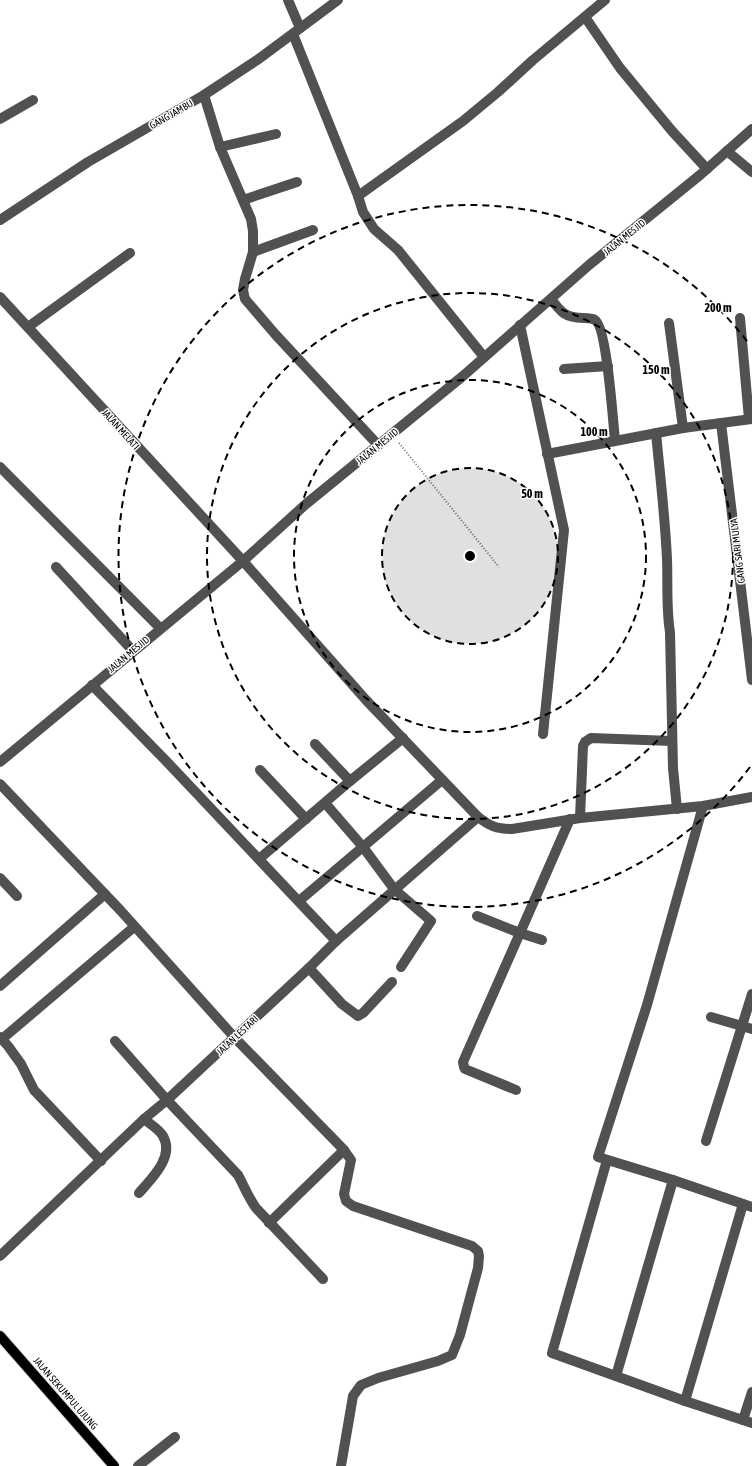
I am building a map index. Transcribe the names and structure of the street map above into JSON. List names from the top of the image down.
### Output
{
  "streets": {
    "main road": ["JALAN SEKUMPUL UJUNG"],
    "street": [
      "GANG JAMBU",
      "JALAN MESJID",
      "JALAN MELATI",
      "GANG SARI MULYA",
      "JALAN LESTARI"
    ]
  },
  "crossings": [
    ["JALAN MESJID", "JALAN MELATI"],
    ["JALAN MELATI", "JALAN LESTARI"]
  ],
  "rings": [
    "200 m",
    "150 m",
    "100 m",
    "50 m"
  ]
}
